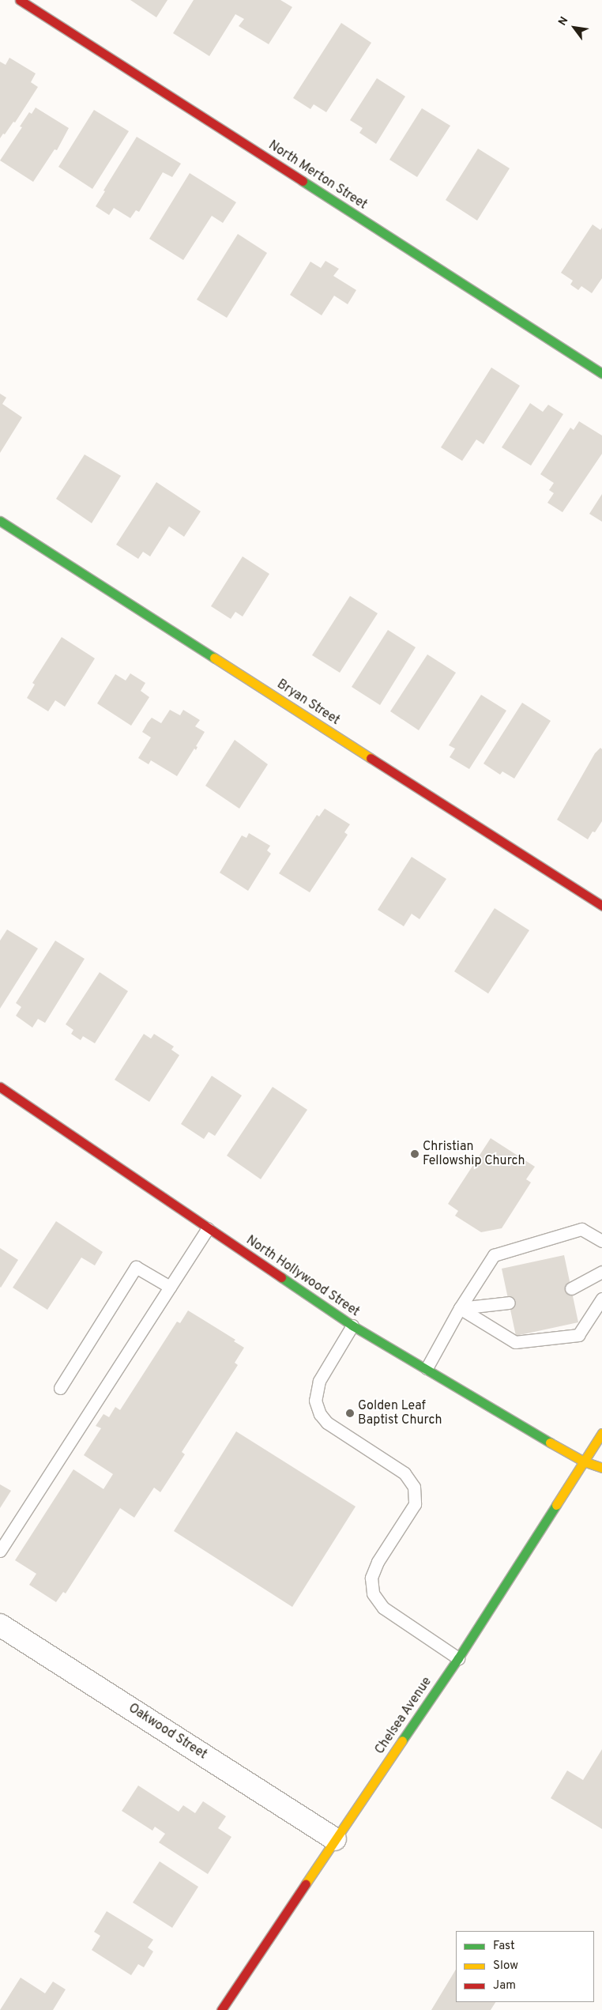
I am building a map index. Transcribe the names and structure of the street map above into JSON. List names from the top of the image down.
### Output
{
  "streets": {
    "main road": [
      "North Merton Street",
      "Bryan Street",
      "North Hollywood Street",
      "Chelsea Avenue"
    ],
    "street": ["Oakwood Street"]
  },
  "crossings": [
    ["North Hollywood Street", "Chelsea Avenue"],
    ["Chelsea Avenue", "Oakwood Street"]
  ],
  "places": ["Christian Fellowship Church", "Golden Leaf Baptist Church"],
  "legend": ["Fast", "Slow", "Jam"],
  "north": "top left"
}
